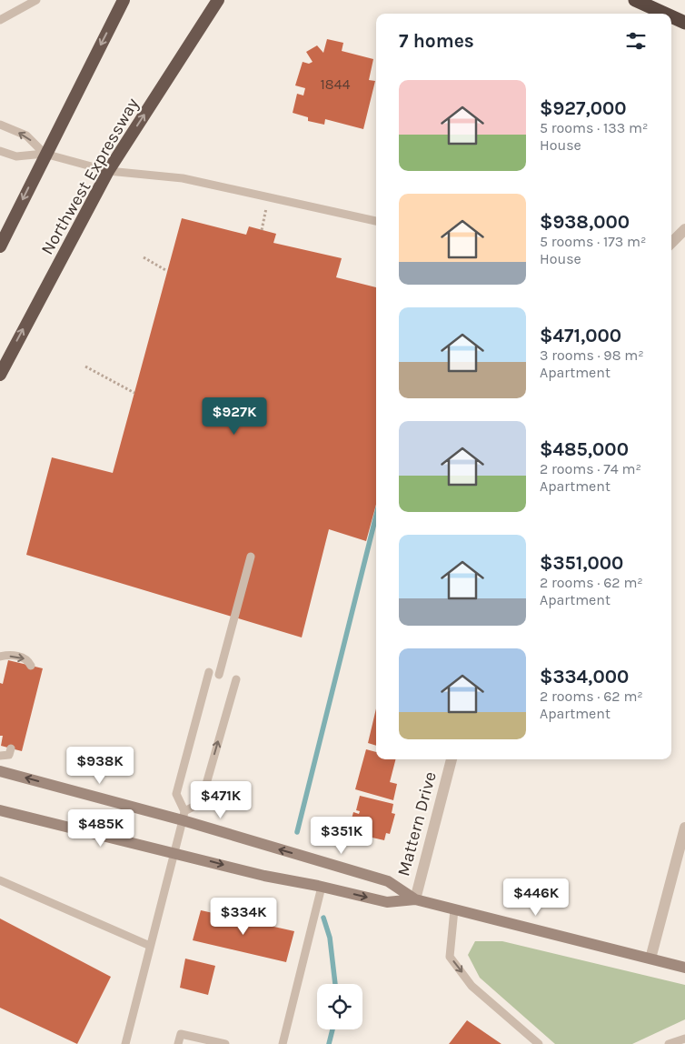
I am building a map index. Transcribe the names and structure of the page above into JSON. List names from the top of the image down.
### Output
{
  "streets": {
    "highway": ["Northwest Expressway"],
    "street": ["Mattern Drive"]
  },
  "house_numbers": ["1844"],
  "page": {
    "heading": "7 homes",
    "list": [
      {
        "name": "$927,000",
        "note": "5 rooms · 133 m² · House"
      },
      {
        "name": "$938,000",
        "note": "5 rooms · 173 m² · House"
      },
      {
        "name": "$471,000",
        "note": "3 rooms · 98 m² · Apartment"
      },
      {
        "name": "$485,000",
        "note": "2 rooms · 74 m² · Apartment"
      },
      {
        "name": "$351,000",
        "note": "2 rooms · 62 m² · Apartment"
      },
      {
        "name": "$334,000",
        "note": "2 rooms · 62 m² · Apartment"
      }
    ],
    "price": [
      "$927K",
      "$938K",
      "$471K",
      "$485K",
      "$351K",
      "$446K",
      "$334K"
    ]
  }
}
